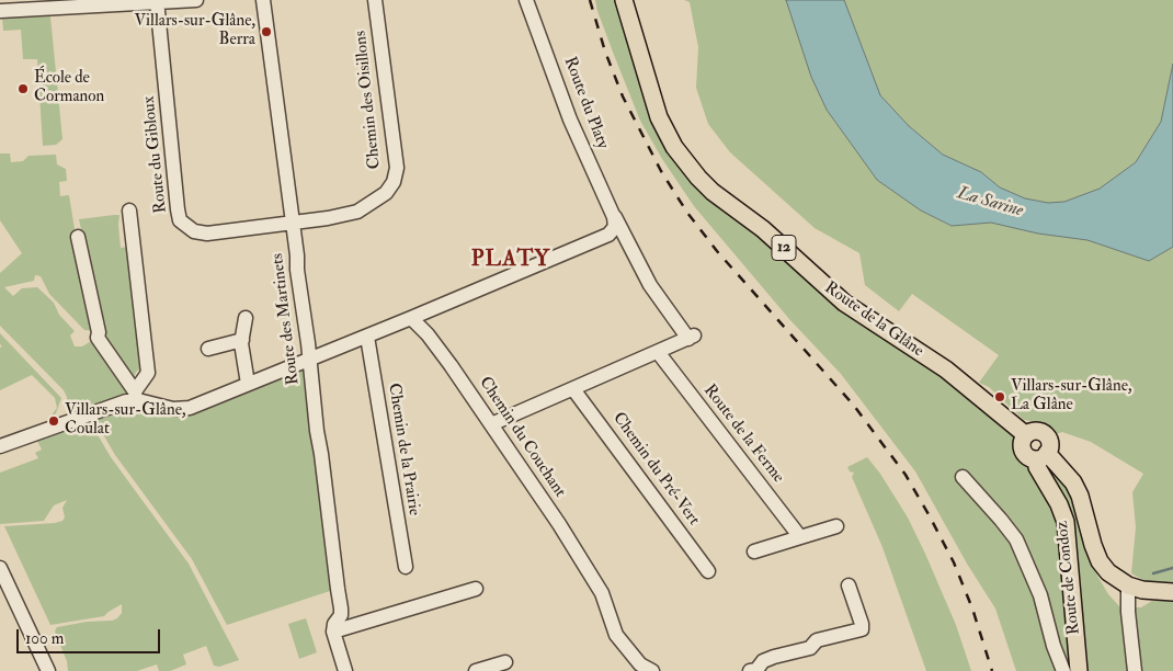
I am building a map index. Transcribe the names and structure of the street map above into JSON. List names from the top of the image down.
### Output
{
  "streets": {
    "main road": ["12", "Route de la Glâne", "Route de Condoz"],
    "street": [
      "Chemin des Oisillons",
      "Route du Platy",
      "Route du Gibloux",
      "Route des Martinets",
      "Route de la Ferme",
      "Chemin du Couchant",
      "Chemin de la Prairie",
      "Chemin du Pré-Vert"
    ]
  },
  "crossings": [
    ["Chemin des Oisillons", "Route du Gibloux"],
    ["Chemin des Oisillons", "Route des Martinets"],
    ["Route du Platy", "Route de la Ferme"],
    ["Route du Gibloux", "Route des Martinets"],
    ["Route de la Glâne", "Route de Condoz"]
  ],
  "districts": ["PLATY"],
  "water": ["La Sarine"],
  "places": [
    "Villars-sur-Glâne, Berra",
    "École de Cormanon",
    "Villars-sur-Glâne, La Glâne",
    "Villars-sur-Glâne, Coulat"
  ],
  "scale_bar": "100 m"
}
